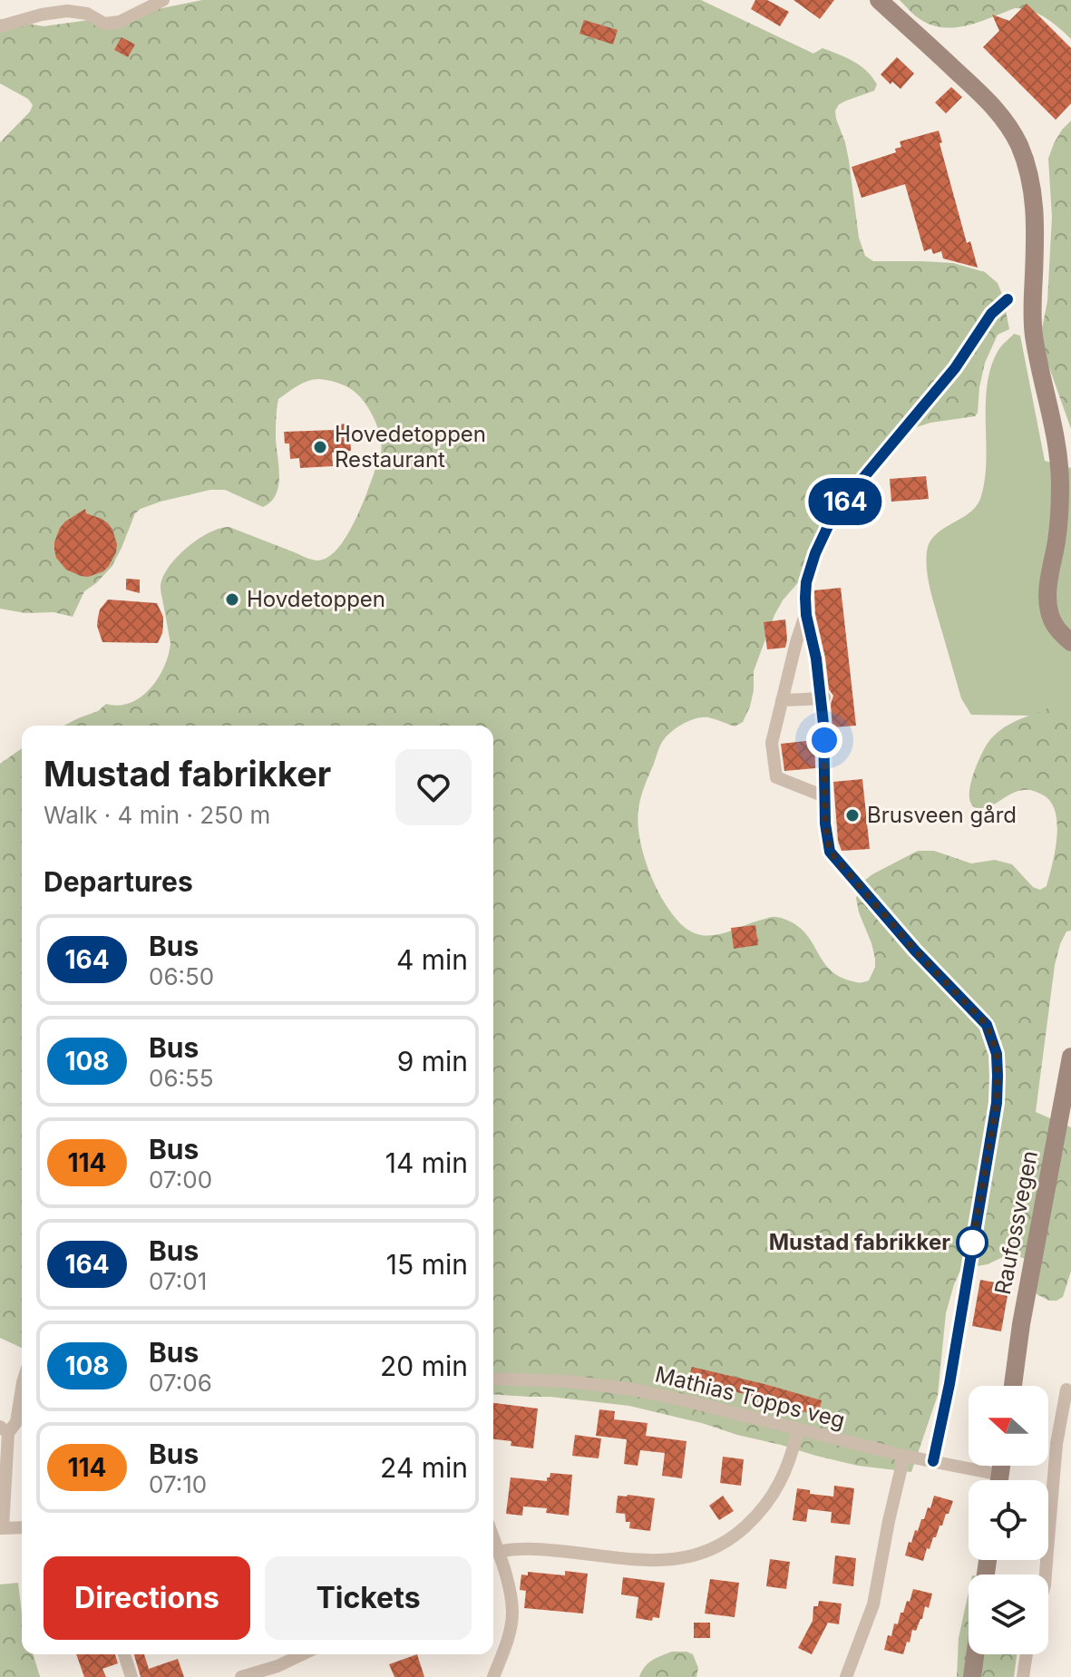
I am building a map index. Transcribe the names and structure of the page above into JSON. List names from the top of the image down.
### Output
{
  "streets": {
    "main road": ["Raufossvegen"],
    "street": ["Mathias Topps veg"]
  },
  "places": [
    "Hovedetoppen Restaurant",
    "Hovdetoppen",
    "Brusveen gård",
    "Mustad fabrikker"
  ],
  "lines": ["bus line 164"],
  "north": "left",
  "page": {
    "on_map": "164",
    "heading": [
      ["Mustad fabrikker", "Walk · 4 min · 250 m"],
      "Departures"
    ],
    "list": [
      {
        "mark": "164",
        "name": "Bus",
        "note": "06:50",
        "value": "4 min"
      },
      {
        "mark": "108",
        "name": "Bus",
        "note": "06:55",
        "value": "9 min"
      },
      {
        "mark": "114",
        "name": "Bus",
        "note": "07:00",
        "value": "14 min"
      },
      {
        "mark": "164",
        "name": "Bus",
        "note": "07:01",
        "value": "15 min"
      },
      {
        "mark": "108",
        "name": "Bus",
        "note": "07:06",
        "value": "20 min"
      },
      {
        "mark": "114",
        "name": "Bus",
        "note": "07:10",
        "value": "24 min"
      }
    ],
    "buttons": ["Directions", "Tickets"]
  }
}
